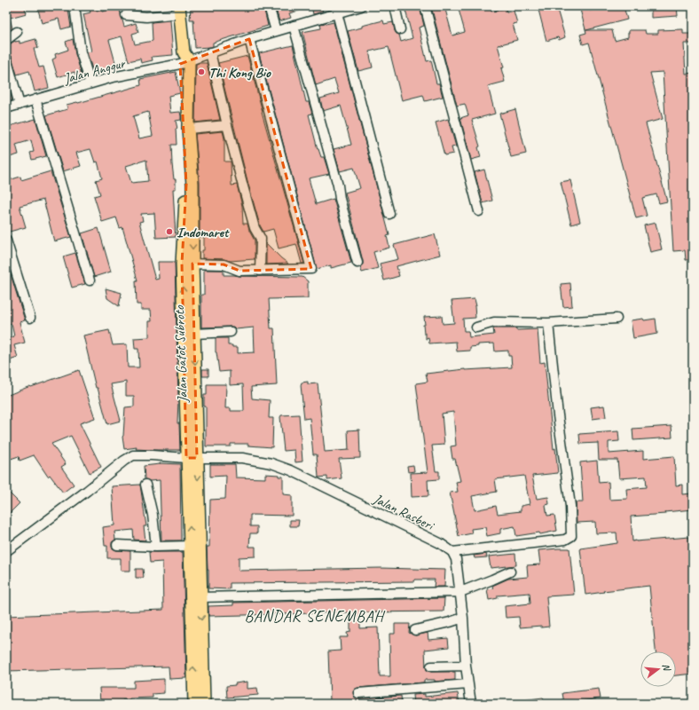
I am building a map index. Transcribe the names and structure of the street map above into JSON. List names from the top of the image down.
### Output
{
  "streets": {
    "main road": ["Jalan Gatot Subroto"],
    "street": ["Jalan Anggur", "Jalan Rasberi"]
  },
  "crossings": [
    ["Jalan Anggur", "Jalan Gatot Subroto"],
    ["Jalan Gatot Subroto", "Jalan Rasberi"]
  ],
  "districts": ["BANDAR SENEMBAH"],
  "places": ["Thi Kong Bio", "Indomaret"],
  "north": "right"
}
